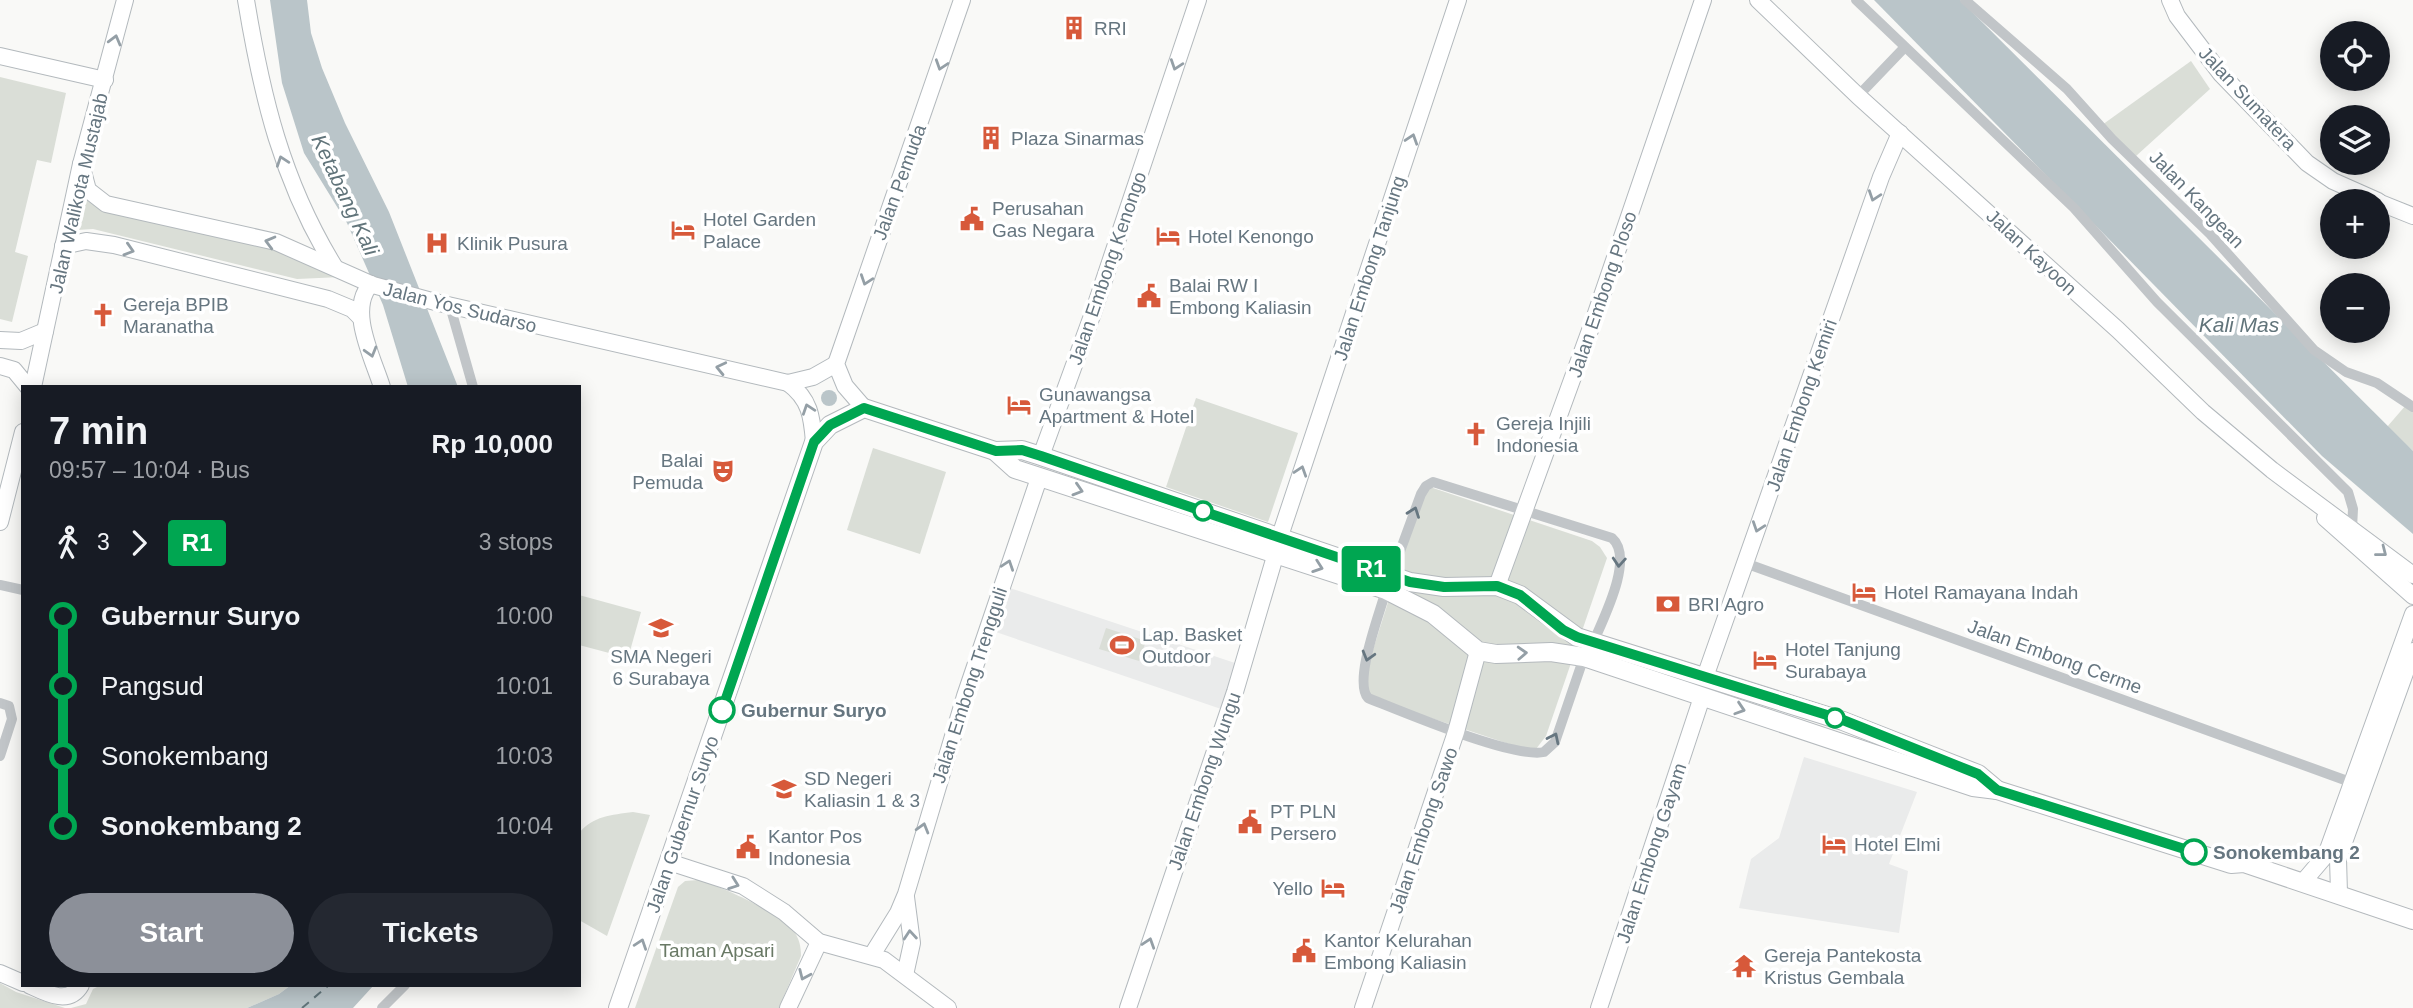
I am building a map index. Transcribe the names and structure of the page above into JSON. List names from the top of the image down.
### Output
{
  "streets": {
    "main road": ["Jalan Gubernur Suryo"],
    "street": [
      "Jalan Sumatera",
      "Jalan Pemuda",
      "Jalan Walikota Mustajab",
      "Jalan Kangean",
      "Jalan Kayoon",
      "Jalan Embong Kenongo",
      "Jalan Embong Tanjung",
      "Jalan Embong Ploso",
      "Jalan Yos Sudarso",
      "Jalan Embong Kemiri",
      "Jalan Embong Cerme",
      "Jalan Embong Trengguli",
      "Jalan Embong Wungu",
      "Jalan Embong Sawo",
      "Jalan Embong Gayam"
    ]
  },
  "crossings": [
    ["Jalan Walikota Mustajab", "Jalan Yos Sudarso"],
    ["Jalan Kayoon", "Jalan Embong Kemiri"],
    ["Jalan Embong Tanjung", "Jalan Embong Wungu"],
    ["Jalan Yos Sudarso", "Jalan Gubernur Suryo"],
    ["Jalan Embong Kemiri", "Jalan Embong Cerme"]
  ],
  "one_way": [
    "Jalan Pemuda",
    "Jalan Embong Kenongo",
    "Jalan Embong Tanjung",
    "Jalan Embong Kemiri",
    "Jalan Embong Trengguli",
    "Jalan Embong Wungu"
  ],
  "water": ["Ketabang Kali", "Kali Mas"],
  "parks": ["Taman Apsari"],
  "places": {
    "building": ["RRI", "Plaza Sinarmas"],
    "public building": [
      "Perusahan Gas Negara",
      "Balai RW I Embong Kaliasin",
      "PT PLN Persero",
      "Kantor Pos Indonesia",
      "Kantor Kelurahan Embong Kaliasin"
    ],
    "hotel": [
      "Hotel Garden Palace",
      "Hotel Kenongo",
      "Gunawangsa Apartment & Hotel",
      "Hotel Ramayana Indah",
      "Hotel Tanjung Surabaya",
      "Hotel Elmi",
      "Yello"
    ],
    "hospital": ["Klinik Pusura"],
    "church": ["Gereja BPIB Maranatha", "Gereja Injili Indonesia"],
    "theatre": ["Balai Pemuda"],
    "bank": ["BRI Agro"],
    "school or university": ["SMA Negeri 6 Surabaya", "SD Negeri Kaliasin 1 & 3"],
    "sports": ["Lap. Basket Outdoor"],
    "other": ["Gubernur Suryo", "Sonokembang 2"],
    "temple": ["Gereja Pantekosta Kristus Gembala"]
  },
  "lines": ["bus line R1"],
  "page": {
    "on_map": "R1",
    "map_buttons": ["+", "−"],
    "heading": ["7 min", "09:57 – 10:04 · Bus", "Rp 10,000"],
    "legs": ["3", "R1", "3 stops"],
    "list": [
      {
        "name": "Gubernur Suryo",
        "value": "10:00"
      },
      {
        "name": "Pangsud",
        "value": "10:01"
      },
      {
        "name": "Sonokembang",
        "value": "10:03"
      },
      {
        "name": "Sonokembang 2",
        "value": "10:04"
      }
    ],
    "buttons": ["Start", "Tickets"]
  }
}
